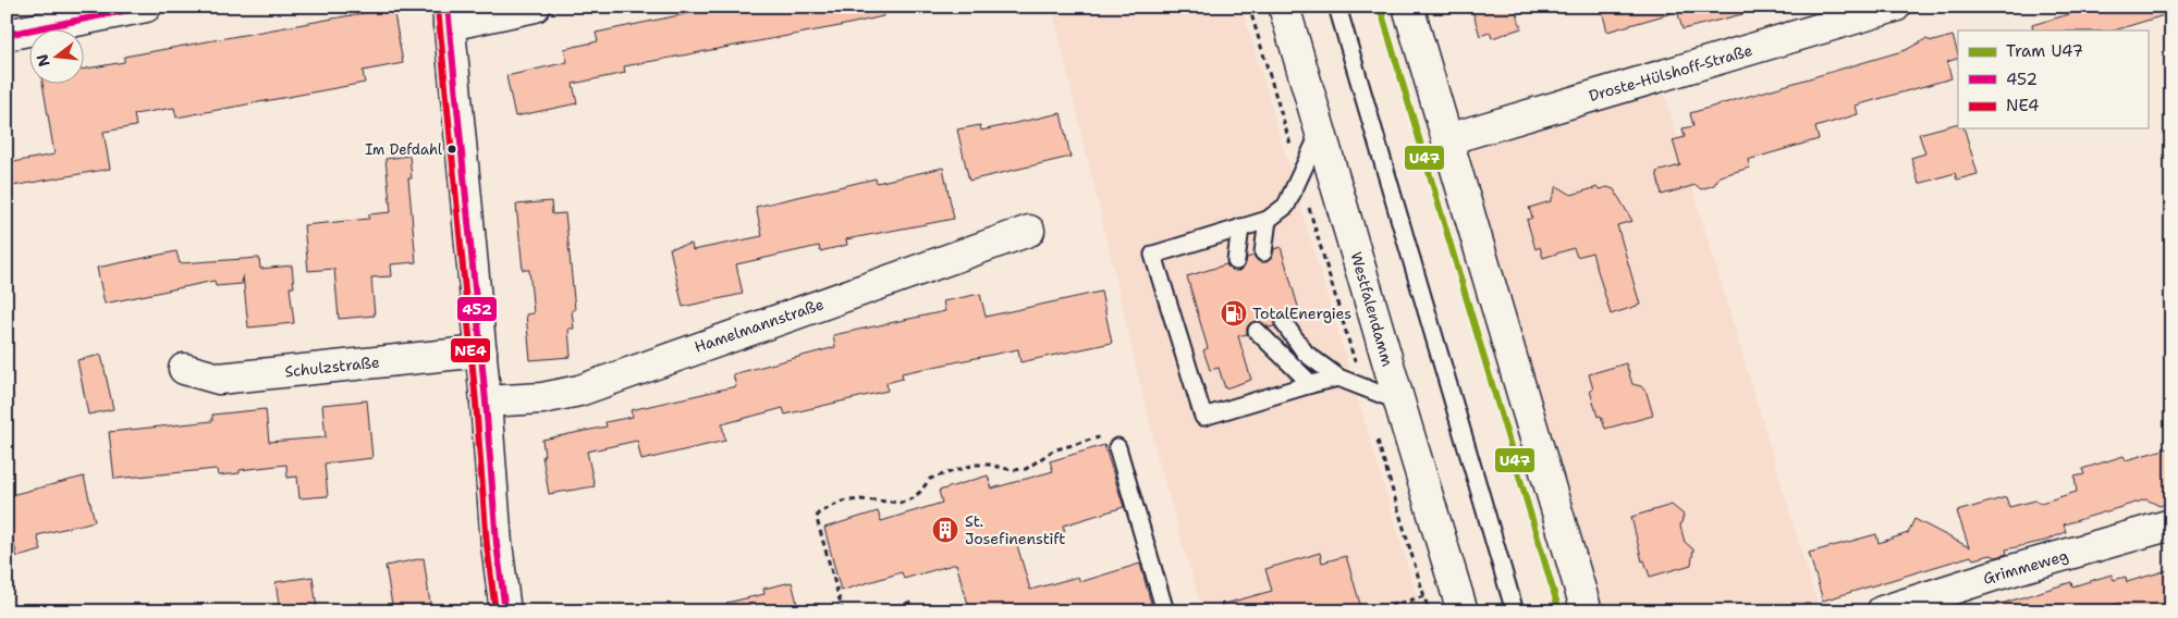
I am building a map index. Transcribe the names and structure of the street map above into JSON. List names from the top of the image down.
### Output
{
  "streets": {
    "street": [
      "Droste-Hülshoff-Straße",
      "Westfalendamm",
      "Hamelmannstraße",
      "Schulzstraße",
      "Grimmeweg"
    ]
  },
  "places": {
    "other": ["Im Defdahl"],
    "fuel station": ["TotalEnergies"],
    "building": ["St. Josefinenstift"]
  },
  "lines": ["tram line U47", "transit line 452", "transit line NE4"],
  "legend": ["Tram U47", "452", "NE4"],
  "north": "left"
}
